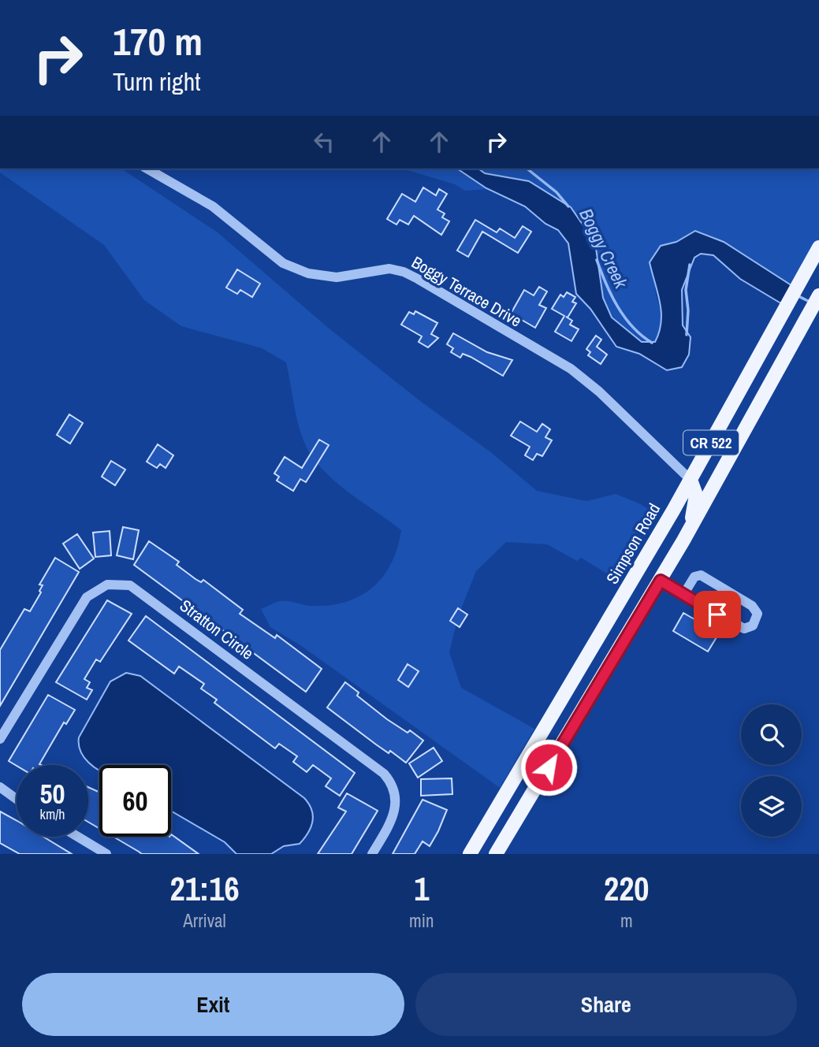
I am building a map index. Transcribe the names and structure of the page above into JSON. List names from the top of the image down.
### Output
{
  "streets": {
    "main road": ["CR 522", "Simpson Road"],
    "street": ["Boggy Terrace Drive", "Stratton Circle"]
  },
  "crossings": [
    ["Boggy Terrace Drive", "Simpson Road"]
  ],
  "water": ["Boggy Creek"],
  "page": {
    "turn": ["170 m", "Turn right"],
    "speed": "50 km/h",
    "limit": "60",
    "eta": [
      "21:16",
      "Arrival",
      "1",
      "min",
      "220",
      "m"
    ],
    "buttons": ["Exit", "Share"]
  }
}
